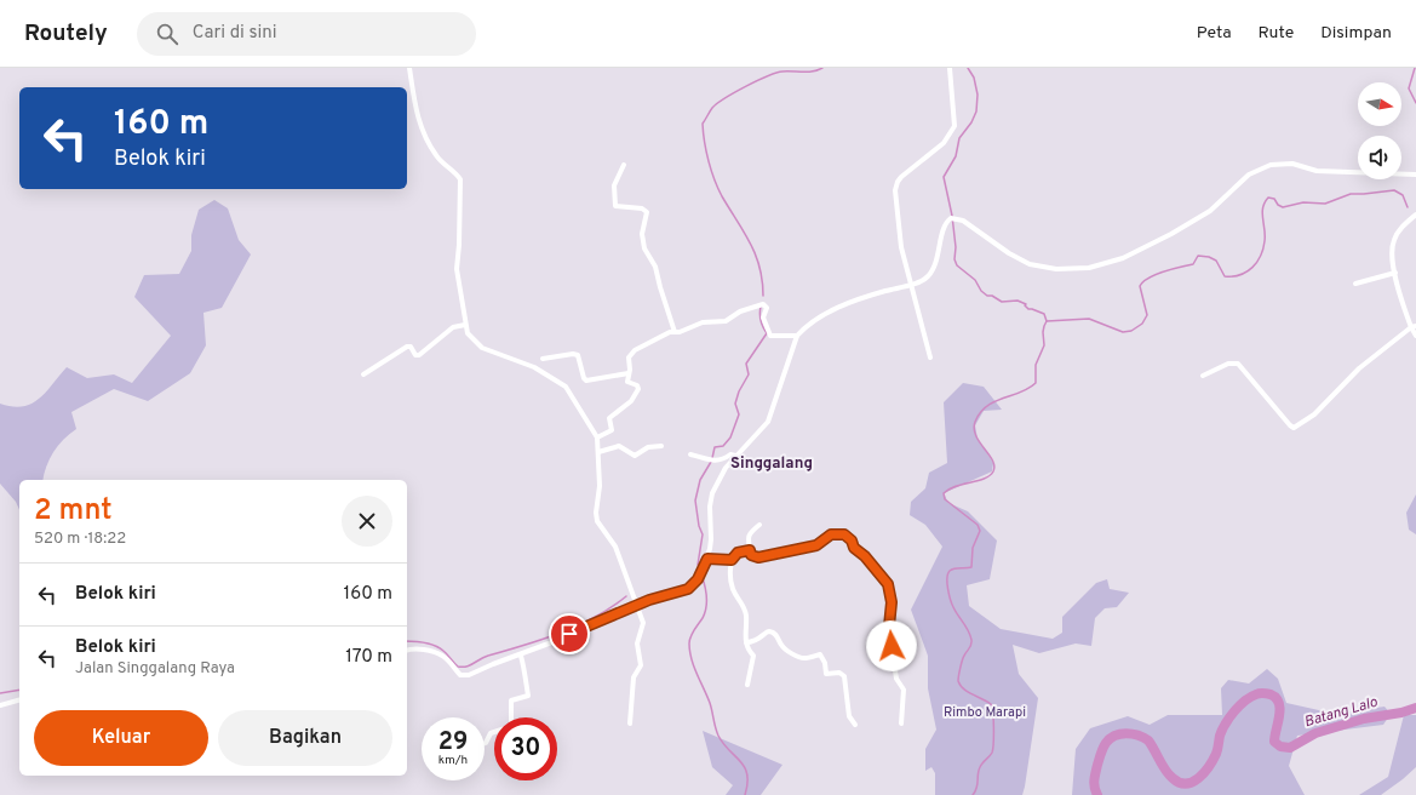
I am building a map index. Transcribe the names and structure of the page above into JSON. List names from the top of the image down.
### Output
{
  "districts": ["Singgalang"],
  "water": ["Batang Lalo"],
  "parks": ["Rimbo Marapi"],
  "north": "right",
  "page": {
    "header": "Routely",
    "search": "Cari di sini",
    "nav": ["Peta", "Rute", "Disimpan"],
    "turn": ["160 m", "Belok kiri"],
    "heading": ["2 mnt", "520 m · 18:22"],
    "list": [
      {
        "name": "Belok kiri",
        "value": "160 m"
      },
      {
        "name": "Belok kiri",
        "note": "Jalan Singgalang Raya",
        "value": "170 m"
      }
    ],
    "buttons": ["Keluar", "Bagikan"],
    "speed": "29 km/h",
    "limit": "30"
  }
}
